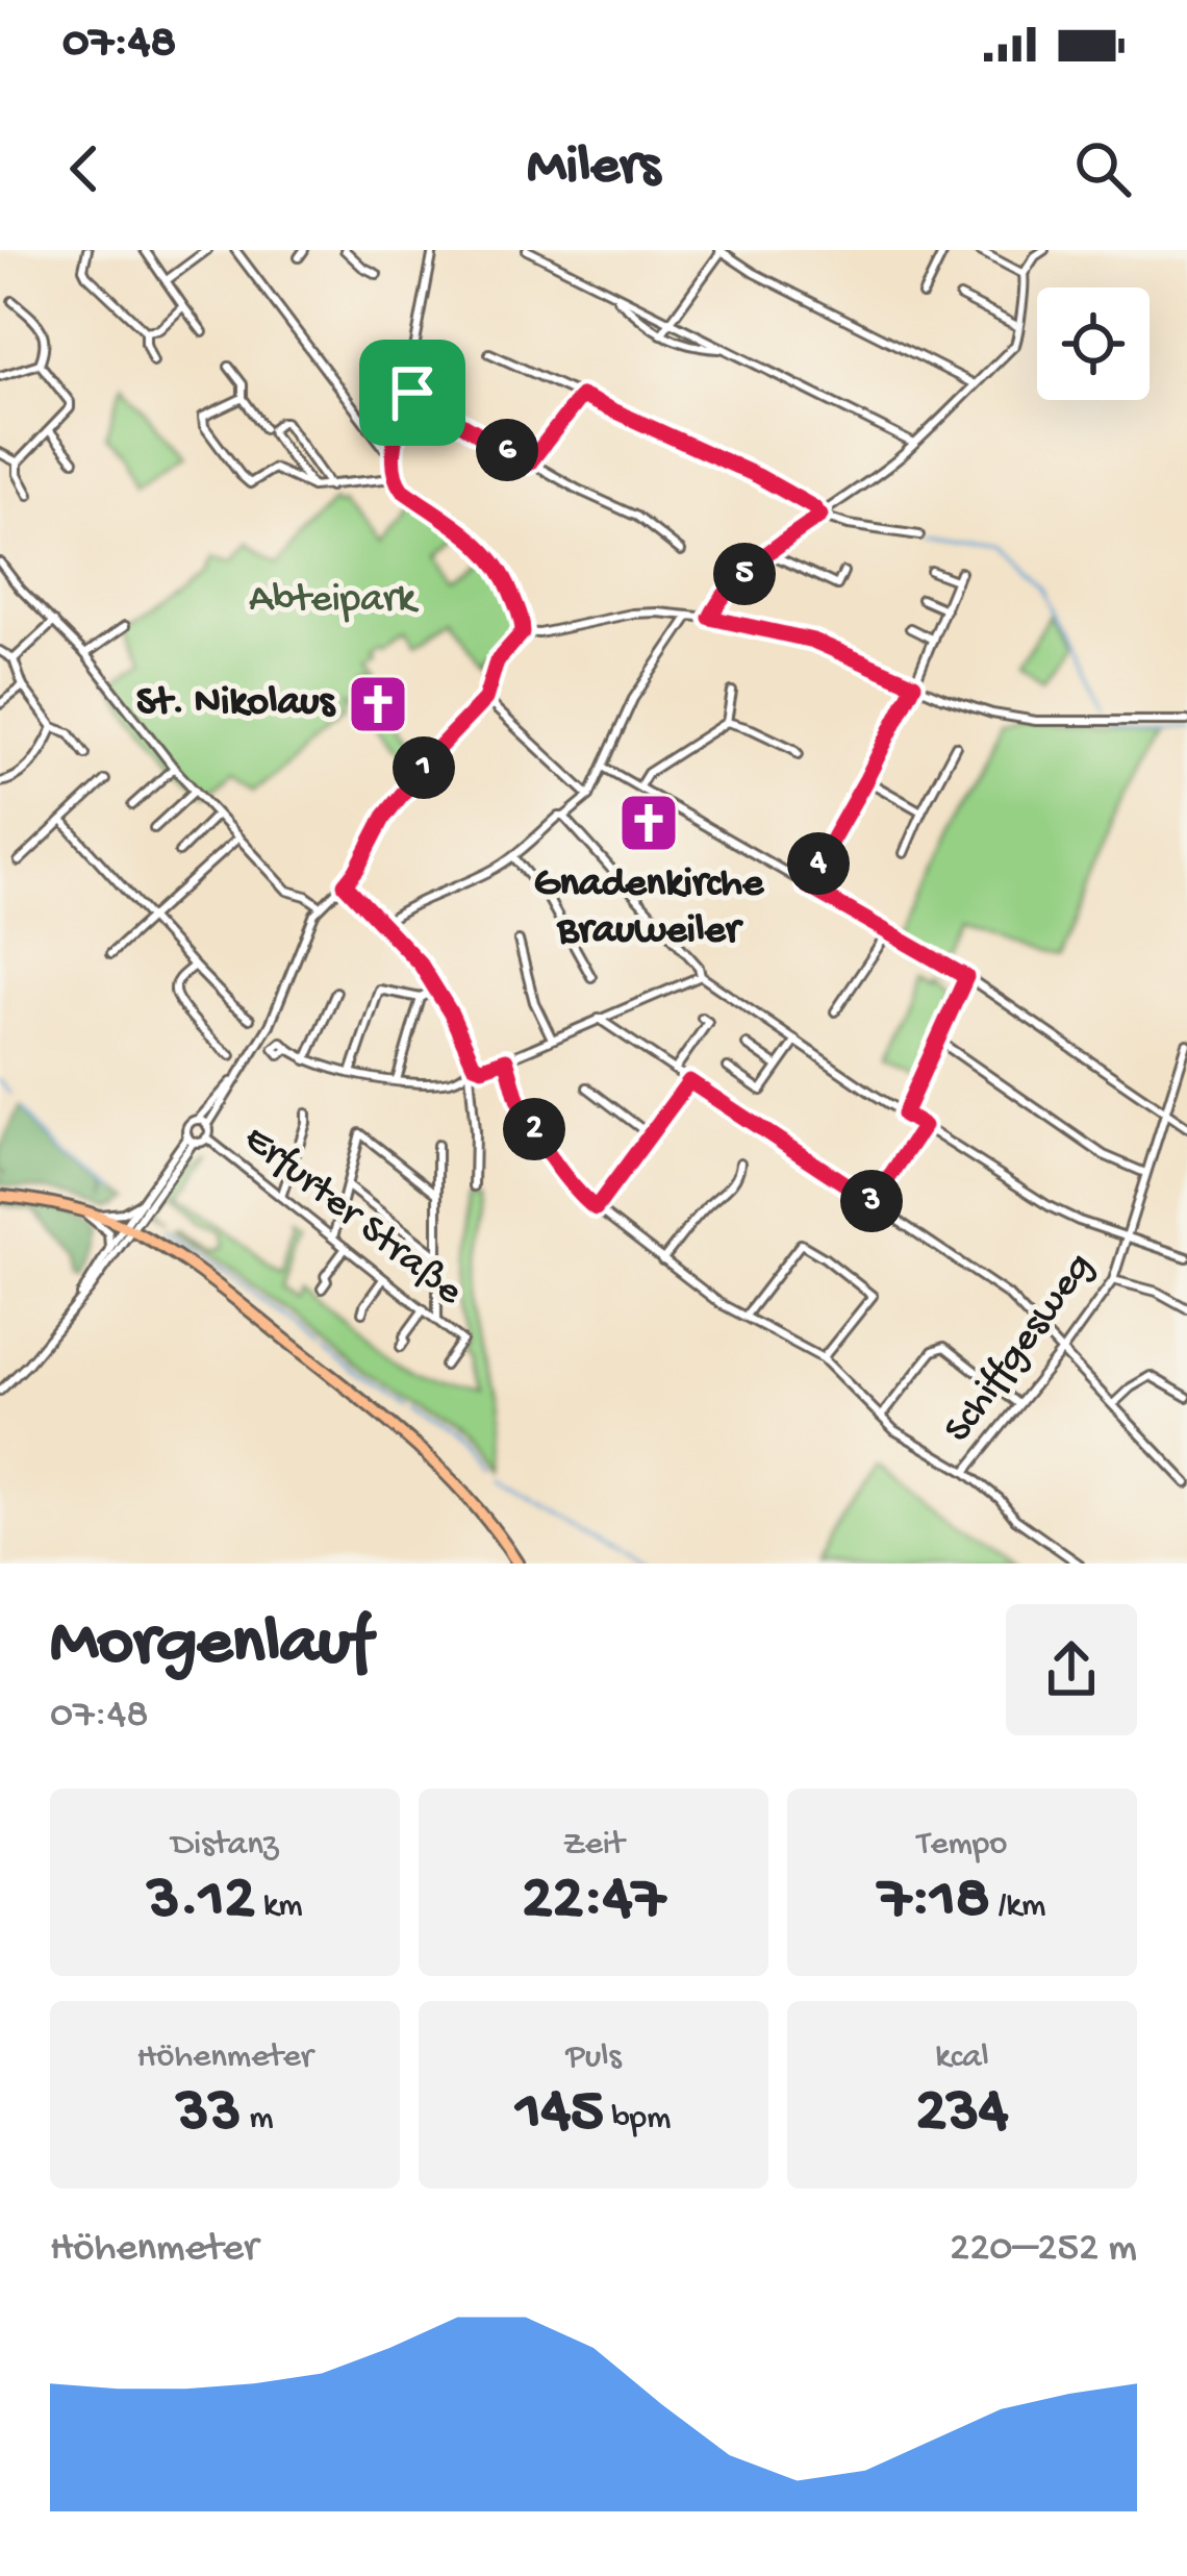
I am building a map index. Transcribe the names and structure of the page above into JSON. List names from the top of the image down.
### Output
{
  "streets": {
    "street": ["Erfurter Straße", "Schiffgesweg"]
  },
  "parks": ["Abteipark"],
  "places": {
    "church": ["St. Nikolaus", "Gnadenkirche Brauweiler"]
  },
  "page": {
    "status": "07:48",
    "header": "Milers",
    "pins": [
      "6",
      "5",
      "1",
      "4",
      "2",
      "3"
    ],
    "heading": ["Morgenlauf", "07:48"],
    "stats": [
      ["Distanz", "3.12 km"],
      ["Zeit", "22:47"],
      ["Tempo", "7:18 /km"],
      ["Höhenmeter", "33 m"],
      ["Puls", "145 bpm"],
      ["kcal", "234"]
    ],
    "chart": ["Höhenmeter", "220–252 m"]
  }
}
